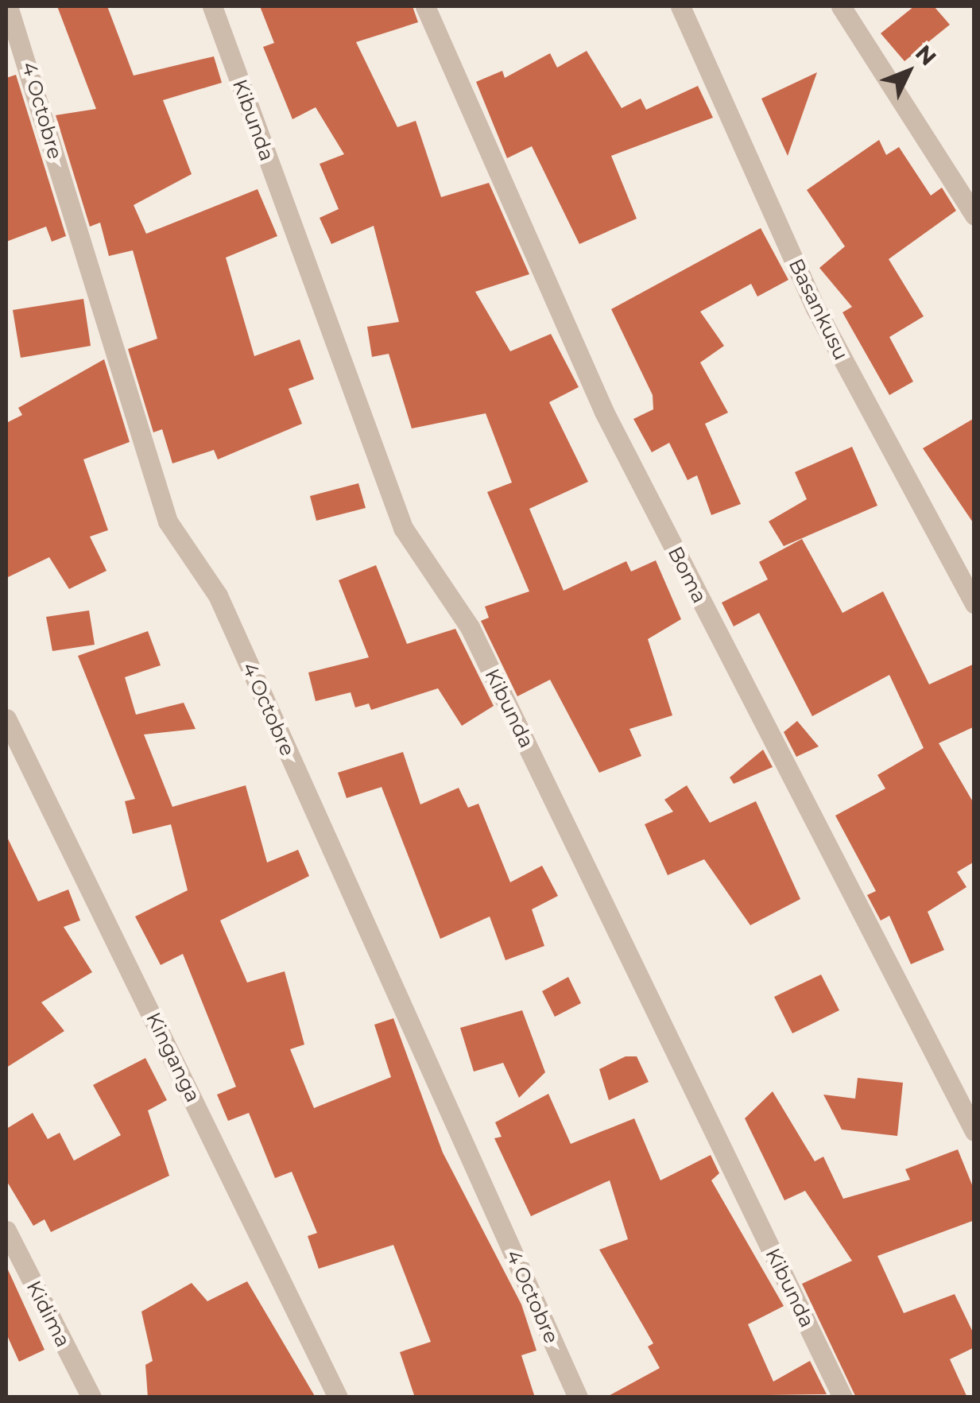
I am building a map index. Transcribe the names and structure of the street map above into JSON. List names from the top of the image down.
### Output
{
  "streets": {
    "street": [
      "4 Octobre",
      "Kibunda",
      "Basankusu",
      "Boma",
      "Kinganga",
      "Kidima"
    ]
  },
  "north": "top right"
}
